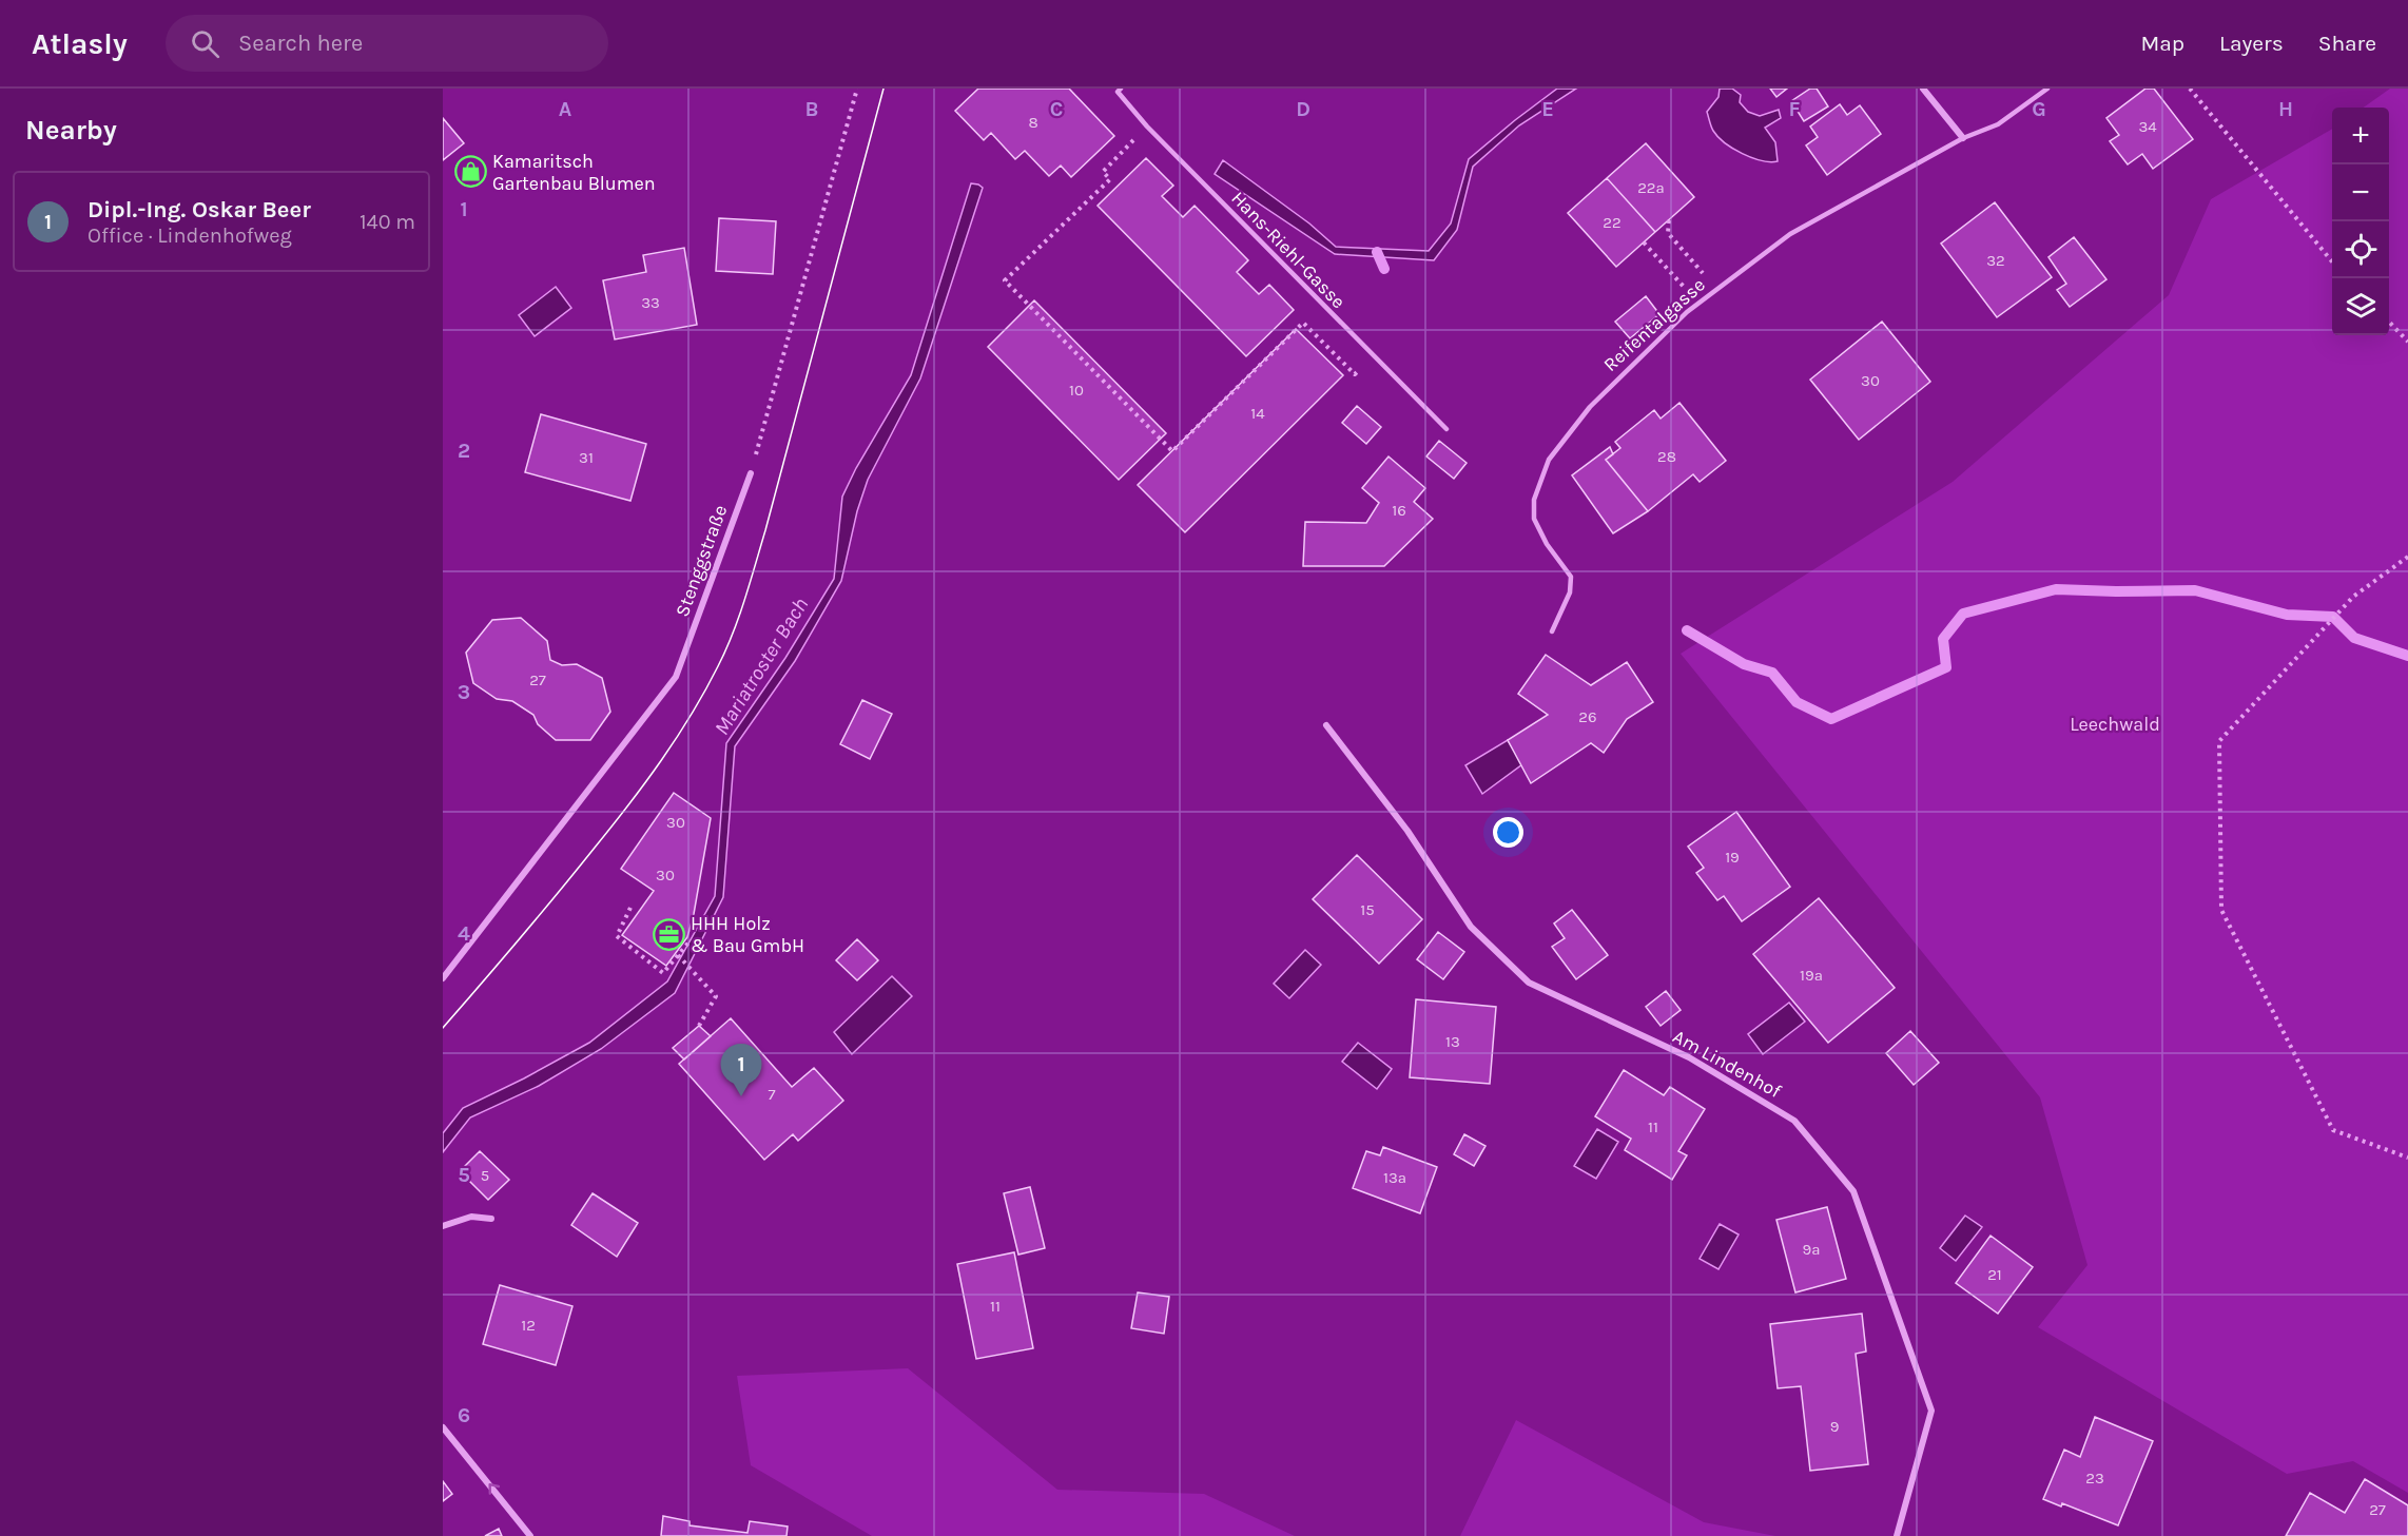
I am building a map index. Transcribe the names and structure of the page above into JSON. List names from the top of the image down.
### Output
{
  "streets": {
    "street": ["Stenggstraße", "Am Lindenhof"],
    "lane": ["Hans-Riehl-Gasse", "Reifentalgasse"]
  },
  "water": ["Mariatroster Bach"],
  "parks": ["Leechwald"],
  "places": {
    "shop": ["Kamaritsch Gartenbau Blumen"],
    "office": ["HHH Holz & Bau GmbH"]
  },
  "house_numbers": [
    "8",
    "34",
    "22a",
    "22",
    "32",
    "33",
    "30",
    "10",
    "14",
    "28",
    "31",
    "16",
    "27",
    "26",
    "30",
    "19",
    "30",
    "15",
    "19a",
    "13",
    "7",
    "11",
    "5",
    "13a",
    "9a",
    "21",
    "11",
    "12",
    "9",
    "23",
    "27"
  ],
  "page": {
    "header": "Atlasly",
    "search": "Search here",
    "nav": ["Map", "Layers", "Share"],
    "heading": "Nearby",
    "map_buttons": ["+", "−"],
    "list": [
      {
        "mark": "1",
        "name": "Dipl.-Ing. Oskar Beer",
        "note": "Office · Lindenhofweg",
        "value": "140 m"
      }
    ],
    "pins": "1"
  },
  "grid": {
    "columns": [
      "A",
      "B",
      "C",
      "D",
      "E",
      "F",
      "G",
      "H"
    ],
    "rows": [
      "1",
      "2",
      "3",
      "4",
      "5",
      "6"
    ]
  }
}
